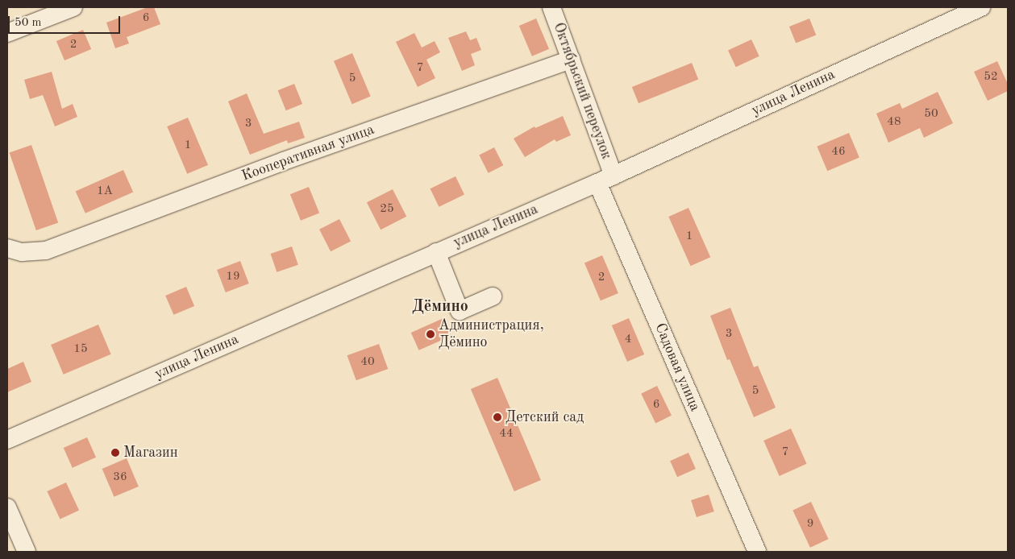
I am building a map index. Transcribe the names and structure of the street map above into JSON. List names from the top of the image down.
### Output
{
  "streets": {
    "street": [
      "Октябрьский переулок",
      "улица Ленина",
      "Кооперативная улица",
      "Садовая улица"
    ]
  },
  "crossings": [
    ["Октябрьский переулок", "улица Ленина"],
    ["Октябрьский переулок", "Кооперативная улица"],
    ["Октябрьский переулок", "Садовая улица"],
    ["улица Ленина", "Садовая улица"]
  ],
  "districts": ["Дёмино"],
  "places": ["Администрация, Дёмино", "Детский сад", "Магазин"],
  "house_numbers": [
    "6",
    "2",
    "7",
    "52",
    "5",
    "50",
    "48",
    "3",
    "1",
    "46",
    "1А",
    "25",
    "1",
    "19",
    "2",
    "3",
    "4",
    "15",
    "40",
    "5",
    "6",
    "44",
    "7",
    "36",
    "9"
  ],
  "scale_bar": "50 m"
}
